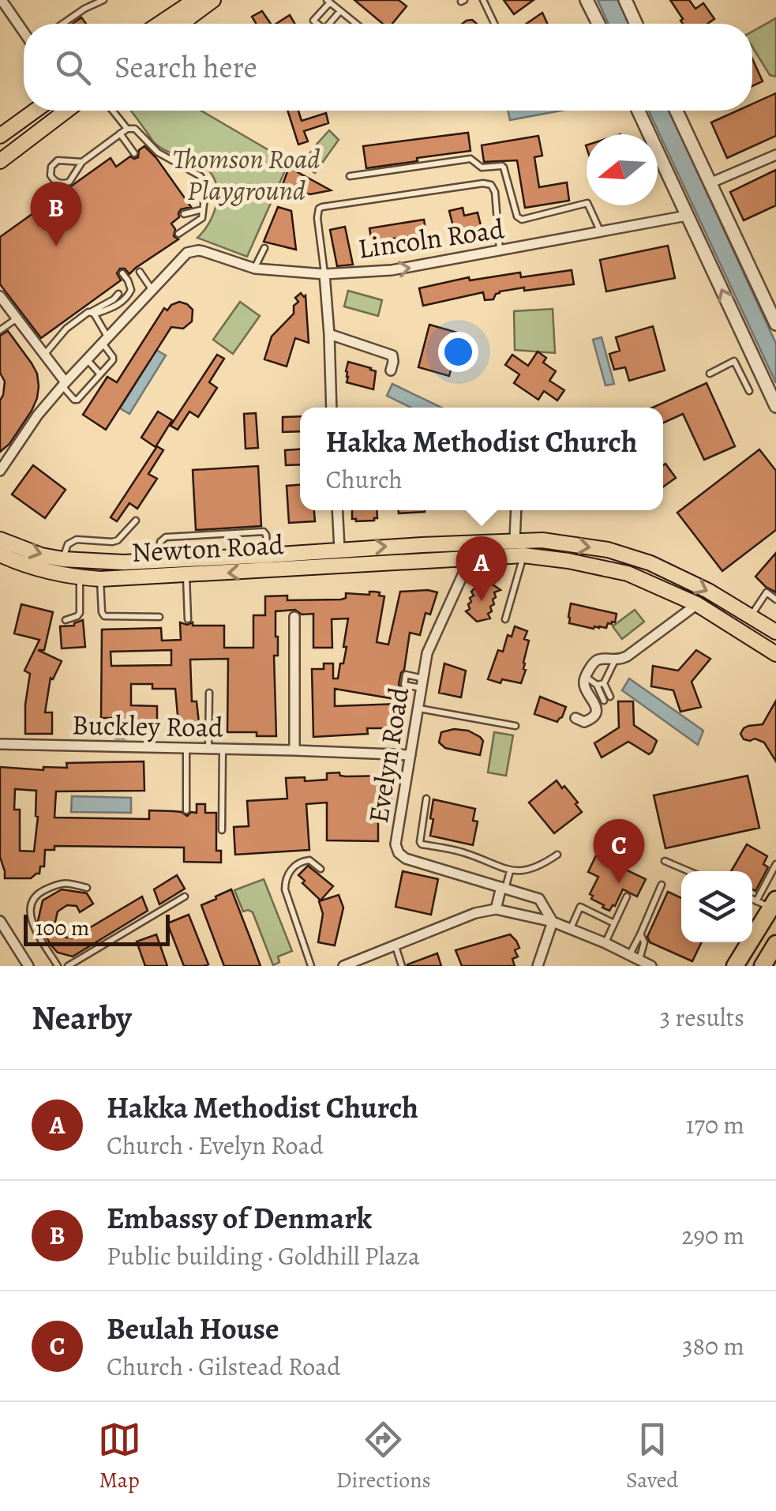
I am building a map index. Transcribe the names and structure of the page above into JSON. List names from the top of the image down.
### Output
{
  "streets": {
    "main road": ["Newton Road"],
    "street": ["Lincoln Road", "Buckley Road", "Evelyn Road"]
  },
  "crossings": [
    ["Newton Road", "Evelyn Road"],
    ["Buckley Road", "Evelyn Road"]
  ],
  "parks": ["Thomson Road Playground"],
  "scale_bar": "100 m",
  "north": "left",
  "page": {
    "search": "Search here",
    "pins": ["B", "A", "C"],
    "popup": ["Hakka Methodist Church", "Church"],
    "scale": "100 m",
    "heading": ["Nearby", "3 results"],
    "list": [
      {
        "mark": "A",
        "name": "Hakka Methodist Church",
        "note": "Church · Evelyn Road",
        "value": "170 m"
      },
      {
        "mark": "B",
        "name": "Embassy of Denmark",
        "note": "Public building · Goldhill Plaza",
        "value": "290 m"
      },
      {
        "mark": "C",
        "name": "Beulah House",
        "note": "Church · Gilstead Road",
        "value": "380 m"
      }
    ],
    "nav": ["Map", "Directions", "Saved"]
  }
}
